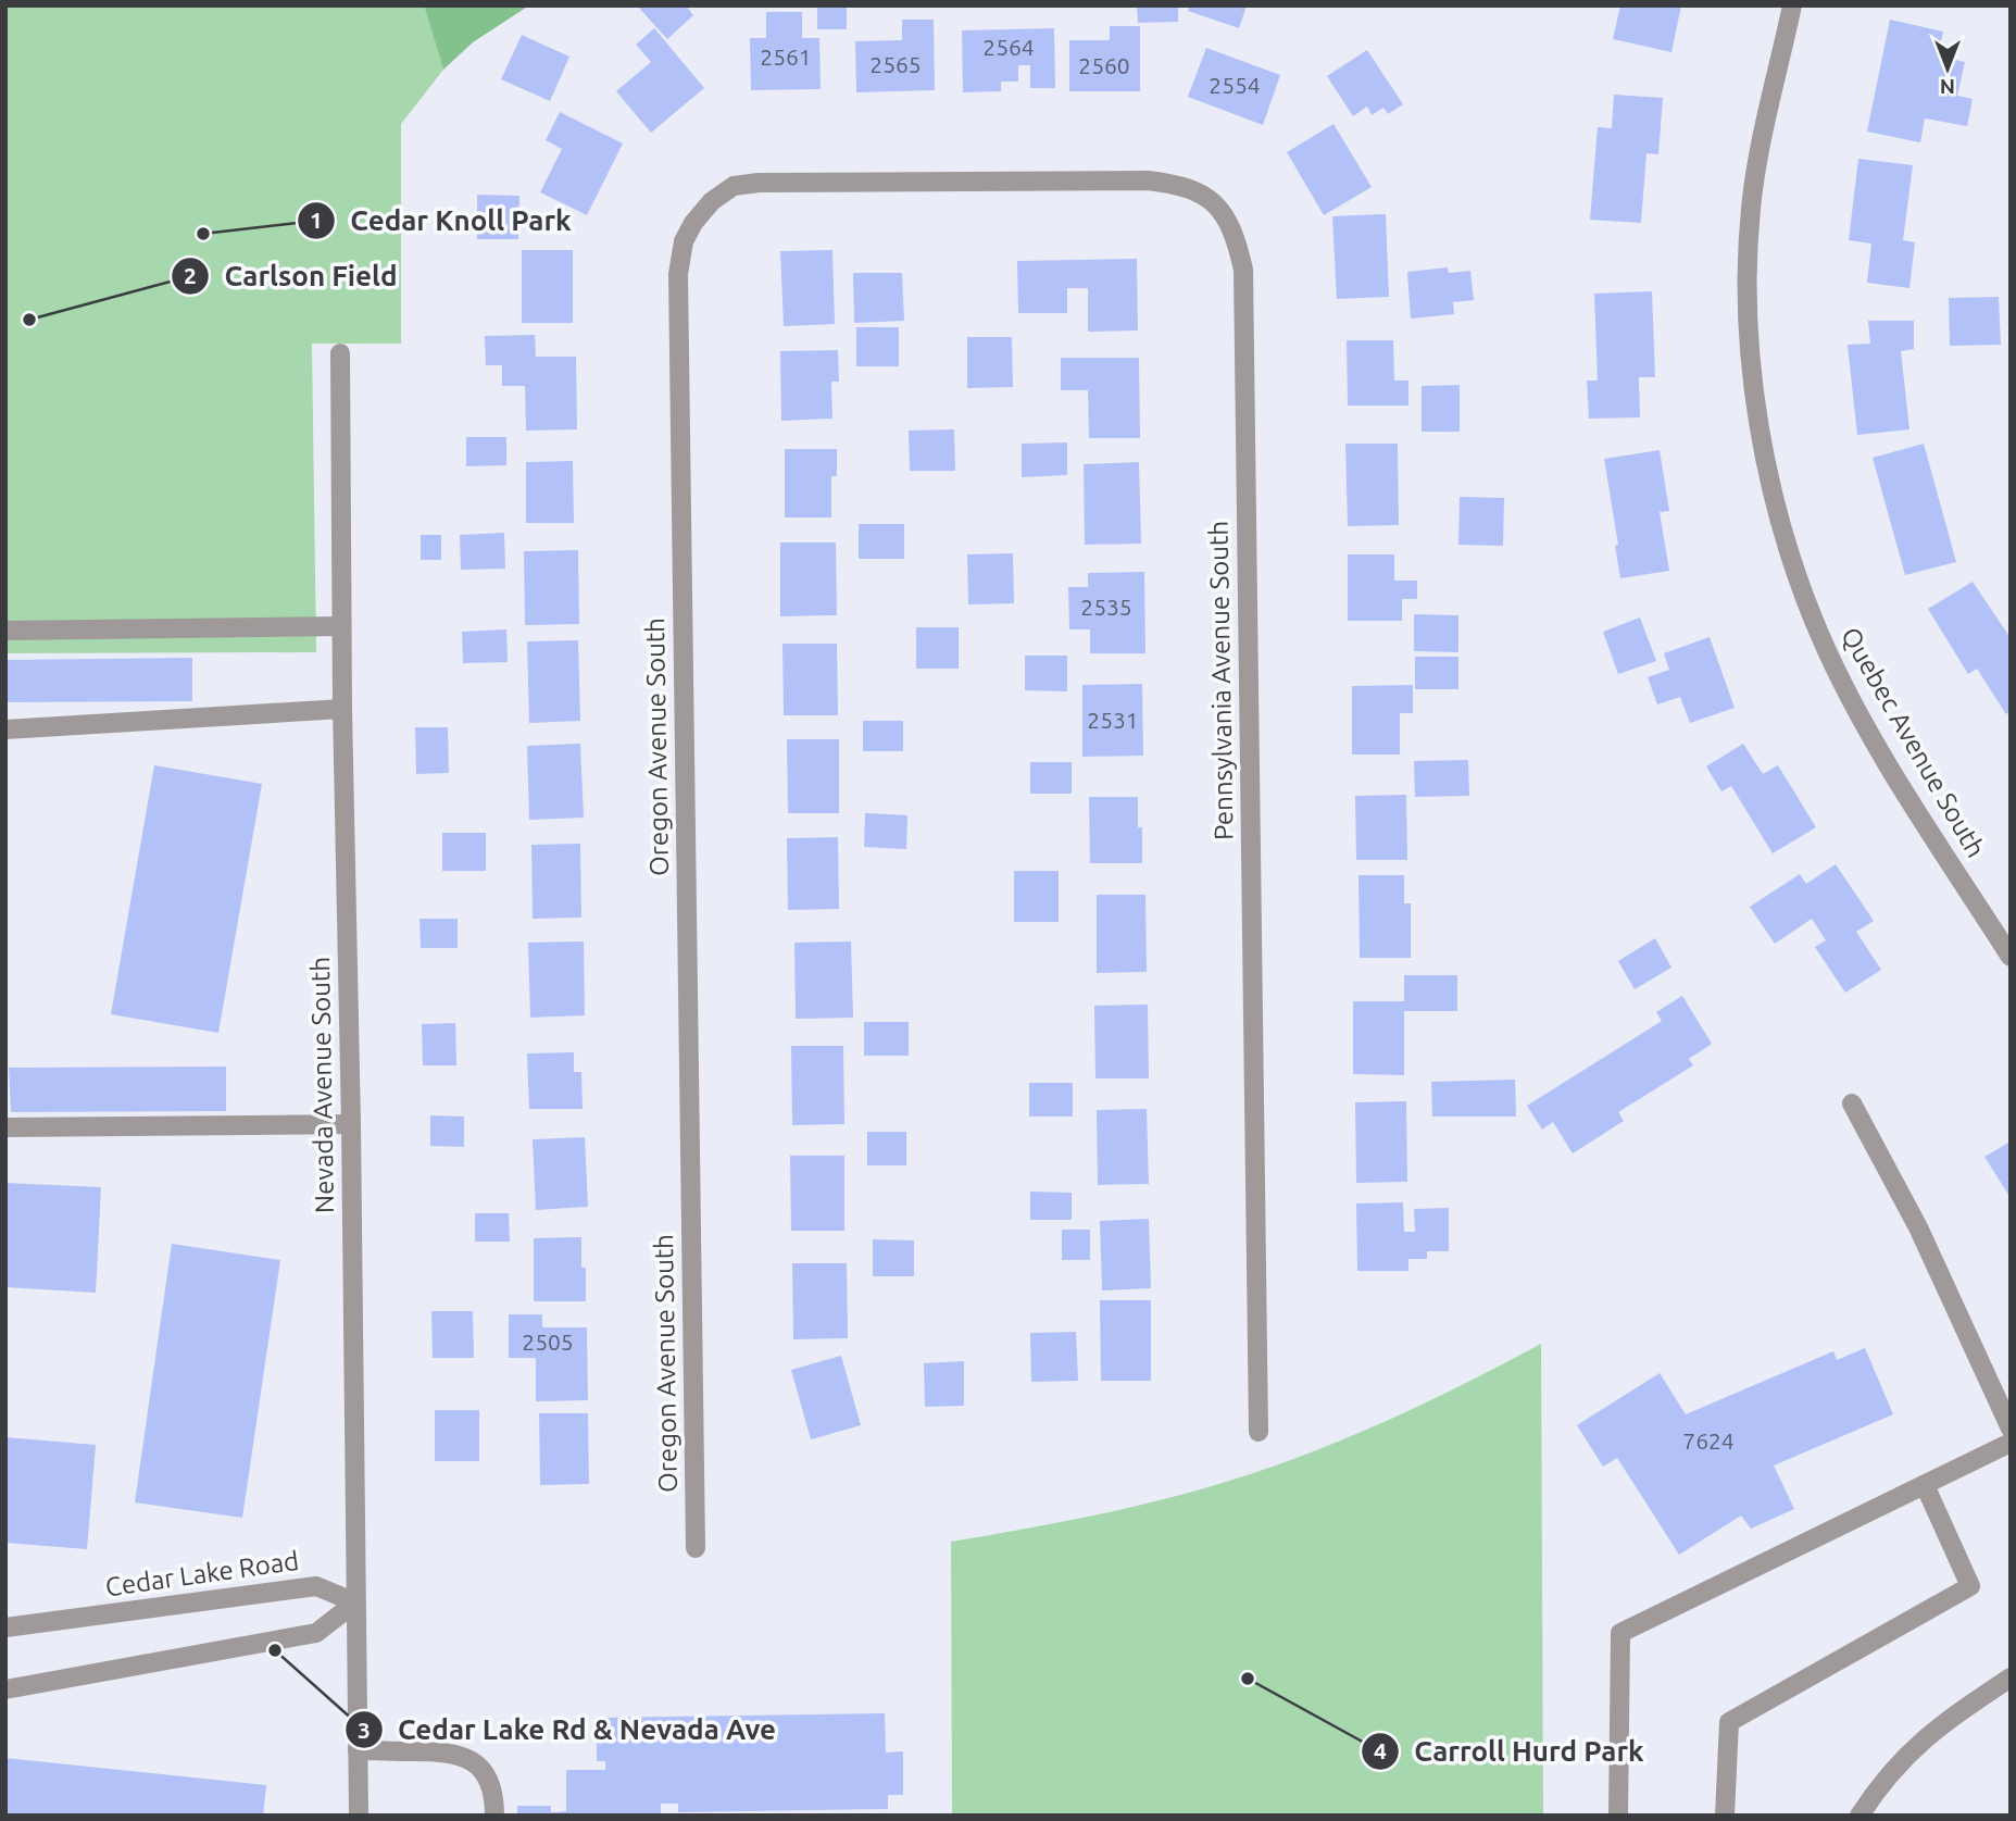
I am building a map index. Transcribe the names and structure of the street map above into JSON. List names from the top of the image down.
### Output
{
  "streets": {
    "street": [
      "Pennsylvania Avenue South",
      "Quebec Avenue South",
      "Oregon Avenue South",
      "Nevada Avenue South",
      "Cedar Lake Road"
    ]
  },
  "crossings": [
    ["Pennsylvania Avenue South", "Oregon Avenue South"],
    ["Nevada Avenue South", "Cedar Lake Road"]
  ],
  "places": [
    "Cedar Knoll Park",
    "Carlson Field",
    "Cedar Lake Rd & Nevada Ave",
    "Carroll Hurd Park"
  ],
  "house_numbers": [
    "2564",
    "2561",
    "2565",
    "2560",
    "2554",
    "2535",
    "2531",
    "2505",
    "7624"
  ],
  "north": "bottom"
}
